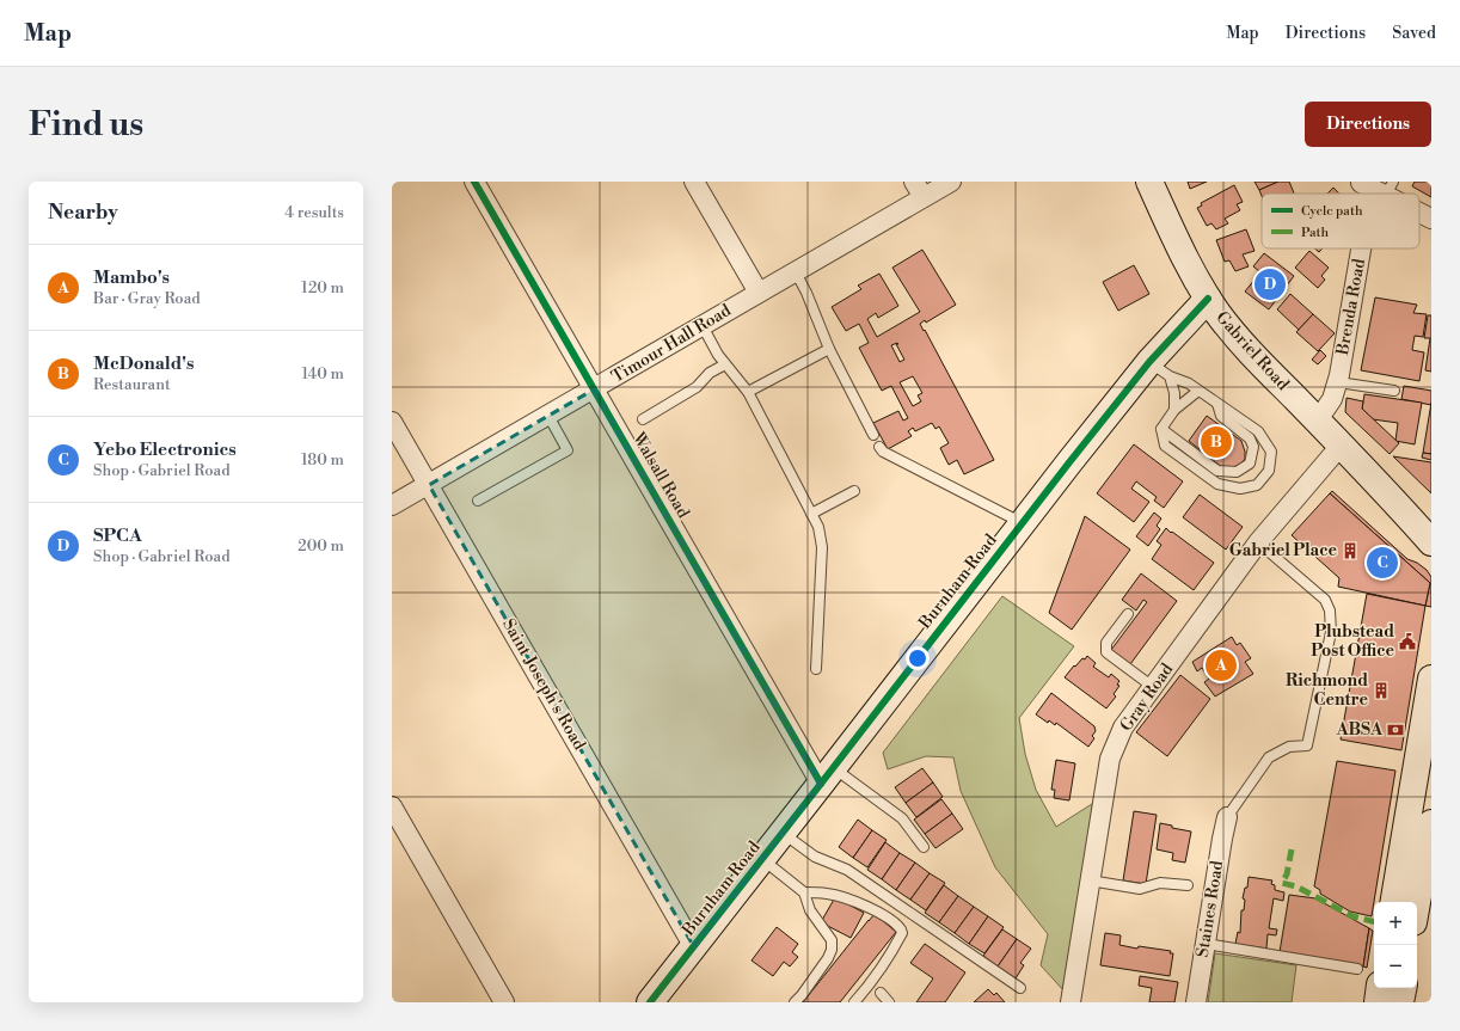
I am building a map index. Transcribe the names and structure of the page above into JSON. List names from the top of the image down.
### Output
{
  "streets": {
    "street": [
      "Brenda Road",
      "Timour Hall Road",
      "Gabriel Road",
      "Walsall Road",
      "Burnham Road",
      "Saint Joseph's Road",
      "Gray Road",
      "Staines Road"
    ]
  },
  "crossings": [
    ["Brenda Road", "Gabriel Road"],
    ["Timour Hall Road", "Walsall Road"],
    ["Timour Hall Road", "Saint Joseph's Road"],
    ["Gabriel Road", "Burnham Road"],
    ["Gabriel Road", "Gray Road"],
    ["Walsall Road", "Burnham Road"],
    ["Burnham Road", "Saint Joseph's Road"]
  ],
  "places": {
    "building": ["Gabriel Place", "Richmond Centre"],
    "public building": ["Plubstead Post Office"],
    "bank": ["ABSA"]
  },
  "legend": ["Cycle path", "Path"],
  "page": {
    "header": "Map",
    "nav": ["Map", "Directions", "Saved"],
    "buttons": "Directions",
    "title": "Find us",
    "heading": ["Nearby", "4 results"],
    "list": [
      {
        "mark": "A",
        "name": "Mambo's",
        "note": "Bar · Gray Road",
        "value": "120 m"
      },
      {
        "mark": "B",
        "name": "McDonald's",
        "note": "Restaurant",
        "value": "140 m"
      },
      {
        "mark": "C",
        "name": "Yebo Electronics",
        "note": "Shop · Gabriel Road",
        "value": "180 m"
      },
      {
        "mark": "D",
        "name": "SPCA",
        "note": "Shop · Gabriel Road",
        "value": "200 m"
      }
    ],
    "pins": [
      "D",
      "B",
      "C",
      "A"
    ],
    "map_buttons": ["+", "−"]
  }
}
